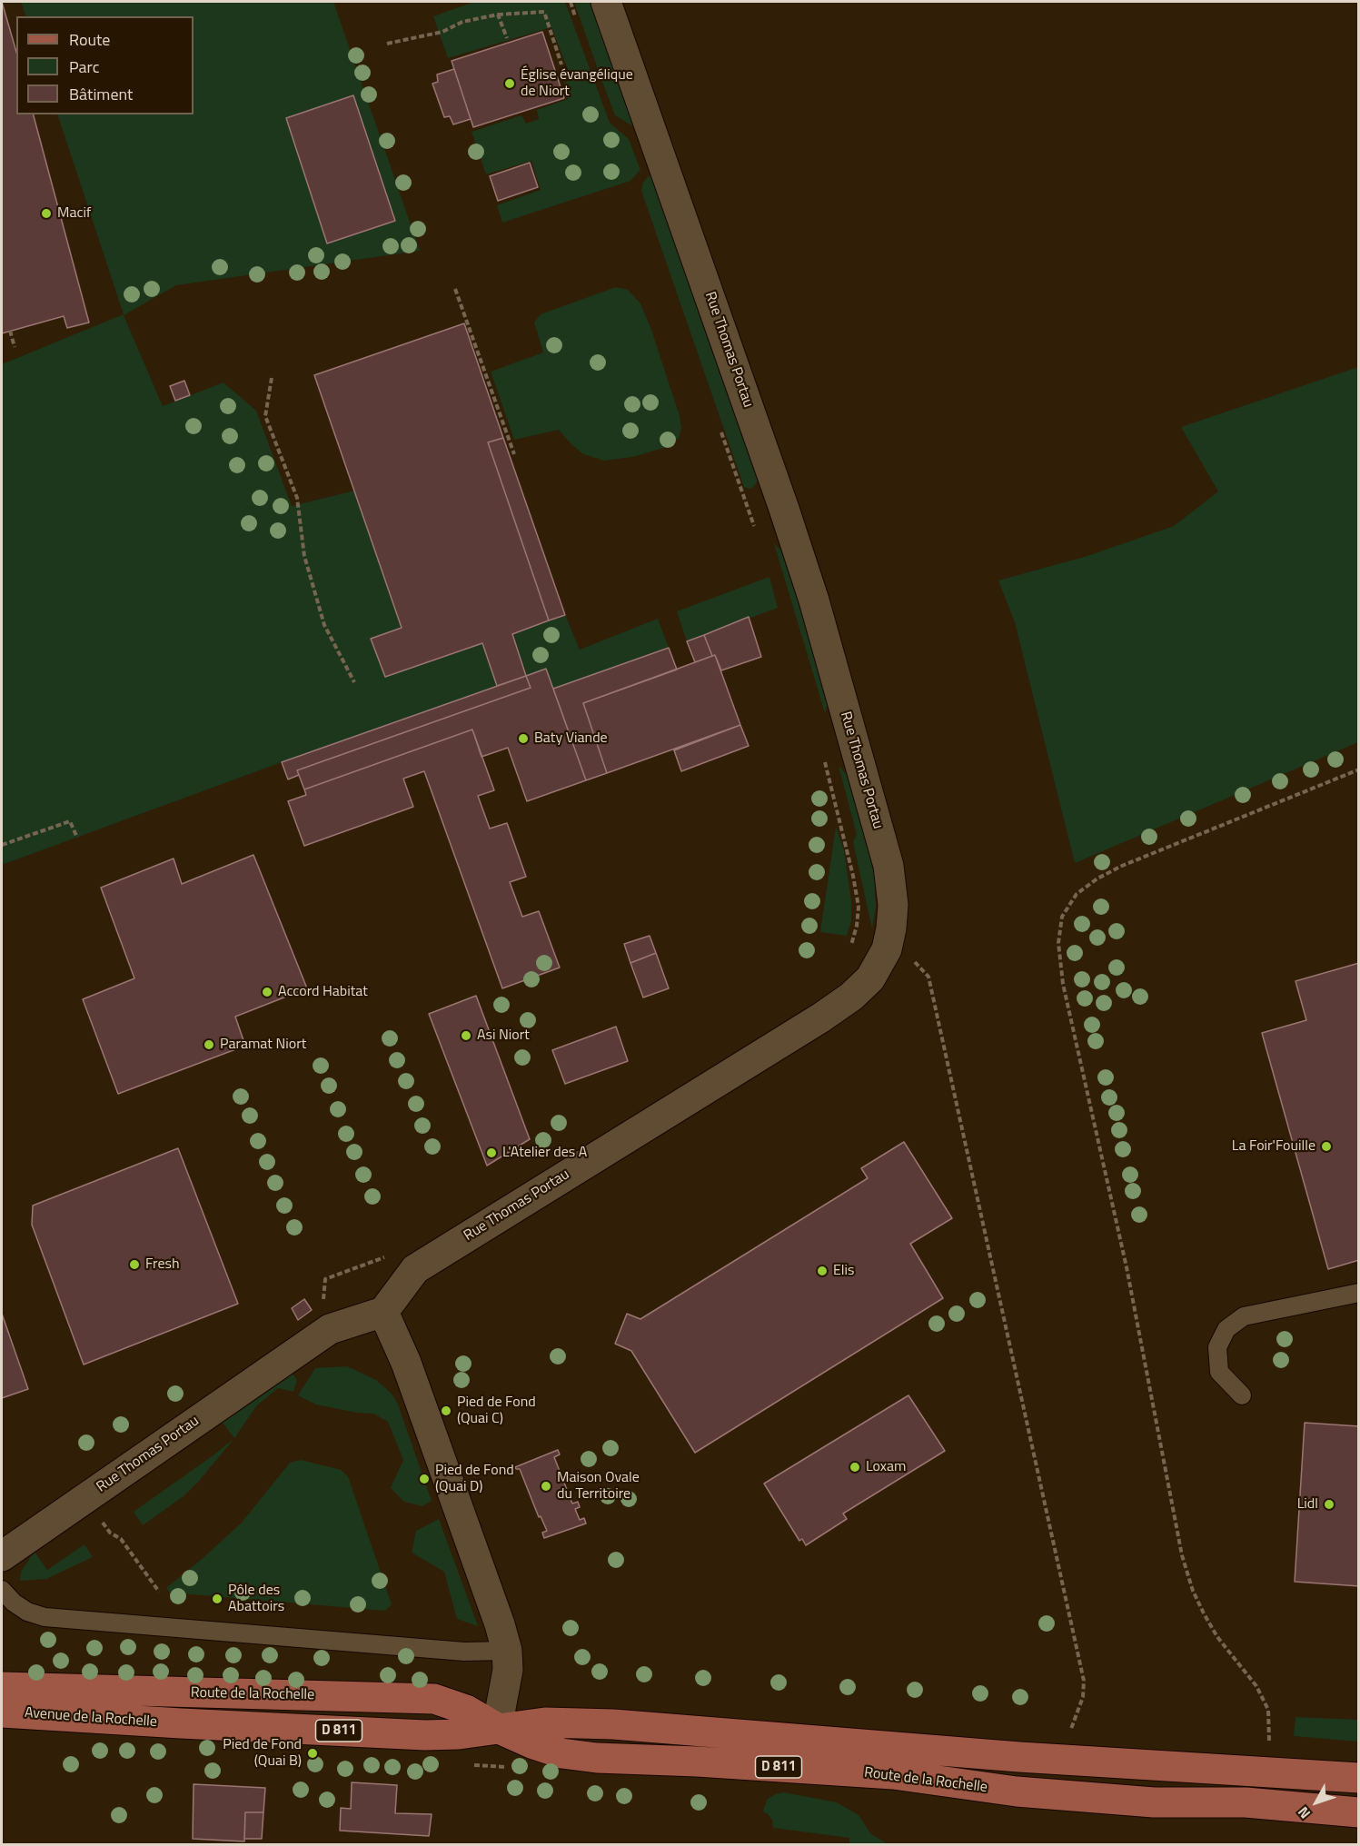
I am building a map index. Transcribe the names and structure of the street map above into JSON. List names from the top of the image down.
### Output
{
  "streets": {
    "main road": ["Route de la Rochelle", "Avenue de la Rochelle", "D 811"],
    "street": ["Rue Thomas Portau"]
  },
  "crossings": [
    ["Route de la Rochelle", "Avenue de la Rochelle"]
  ],
  "places": [
    "Église évangélique de Niort",
    "Macif",
    "Baty Viande",
    "Accord Habitat",
    "Asi Niort",
    "Paramat Niort",
    "La Foir'Fouille",
    "L'Atelier des A",
    "Fresh",
    "Elis",
    "Pied de Fond (Quai C)",
    "Loxam",
    "Pied de Fond (Quai D)",
    "Maison Ovale du Territoire",
    "Lidl",
    "Pôle des Abattoirs",
    "Pied de Fond (Quai B)"
  ],
  "legend": ["Route", "Parc", "Bâtiment"],
  "north": "bottom left"
}
